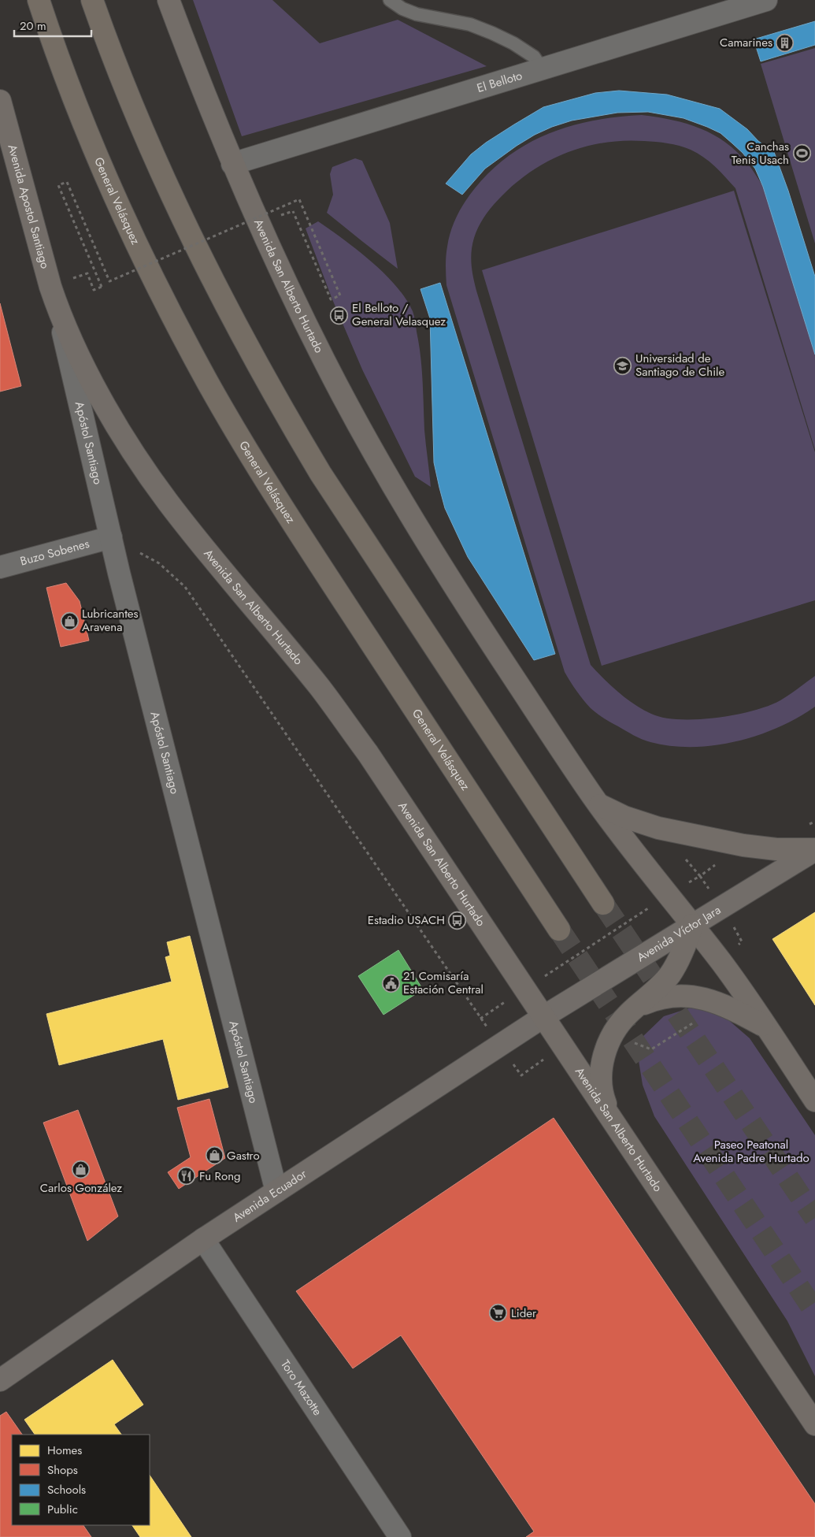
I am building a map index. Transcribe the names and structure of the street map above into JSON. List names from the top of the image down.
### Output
{
  "streets": {
    "highway": ["General Velásquez"],
    "main road": [
      "Avenida Apostol Santiago",
      "Avenida San Alberto Hurtado",
      "Avenida Víctor Jara",
      "Avenida Ecuador"
    ],
    "street": [
      "El Belloto",
      "Apóstol Santiago",
      "Buzo Sobenes",
      "Toro Mazotte"
    ]
  },
  "crossings": [
    ["El Belloto", "Avenida San Alberto Hurtado"],
    ["Avenida Apostol Santiago", "Avenida San Alberto Hurtado"],
    ["Avenida Apostol Santiago", "Apóstol Santiago"],
    ["Avenida San Alberto Hurtado", "Apóstol Santiago"],
    ["Avenida San Alberto Hurtado", "Avenida Víctor Jara"],
    ["Avenida San Alberto Hurtado", "Avenida Ecuador"],
    ["Apóstol Santiago", "Buzo Sobenes"],
    ["Apóstol Santiago", "Avenida Ecuador"],
    ["Avenida Víctor Jara", "Avenida Ecuador"],
    ["Avenida Ecuador", "Toro Mazotte"]
  ],
  "parks": ["Paseo Peatonal Avenida Padre Hurtado"],
  "places": {
    "building": ["Camarines"],
    "sports": ["Canchas Tenis Usach"],
    "bus stop": ["El Belloto / General Velasquez", "Estadio USACH"],
    "school or university": ["Universidad de Santiago de Chile"],
    "shop": ["Lubricantes Aravena", "Gastro", "Carlos González"],
    "public building": ["21 Comisaría Estación Central"],
    "restaurant": ["Fu Rong"],
    "supermarket": ["Lider"]
  },
  "legend": [
    "Homes",
    "Shops",
    "Schools",
    "Public"
  ],
  "scale_bar": "20 m"
}
